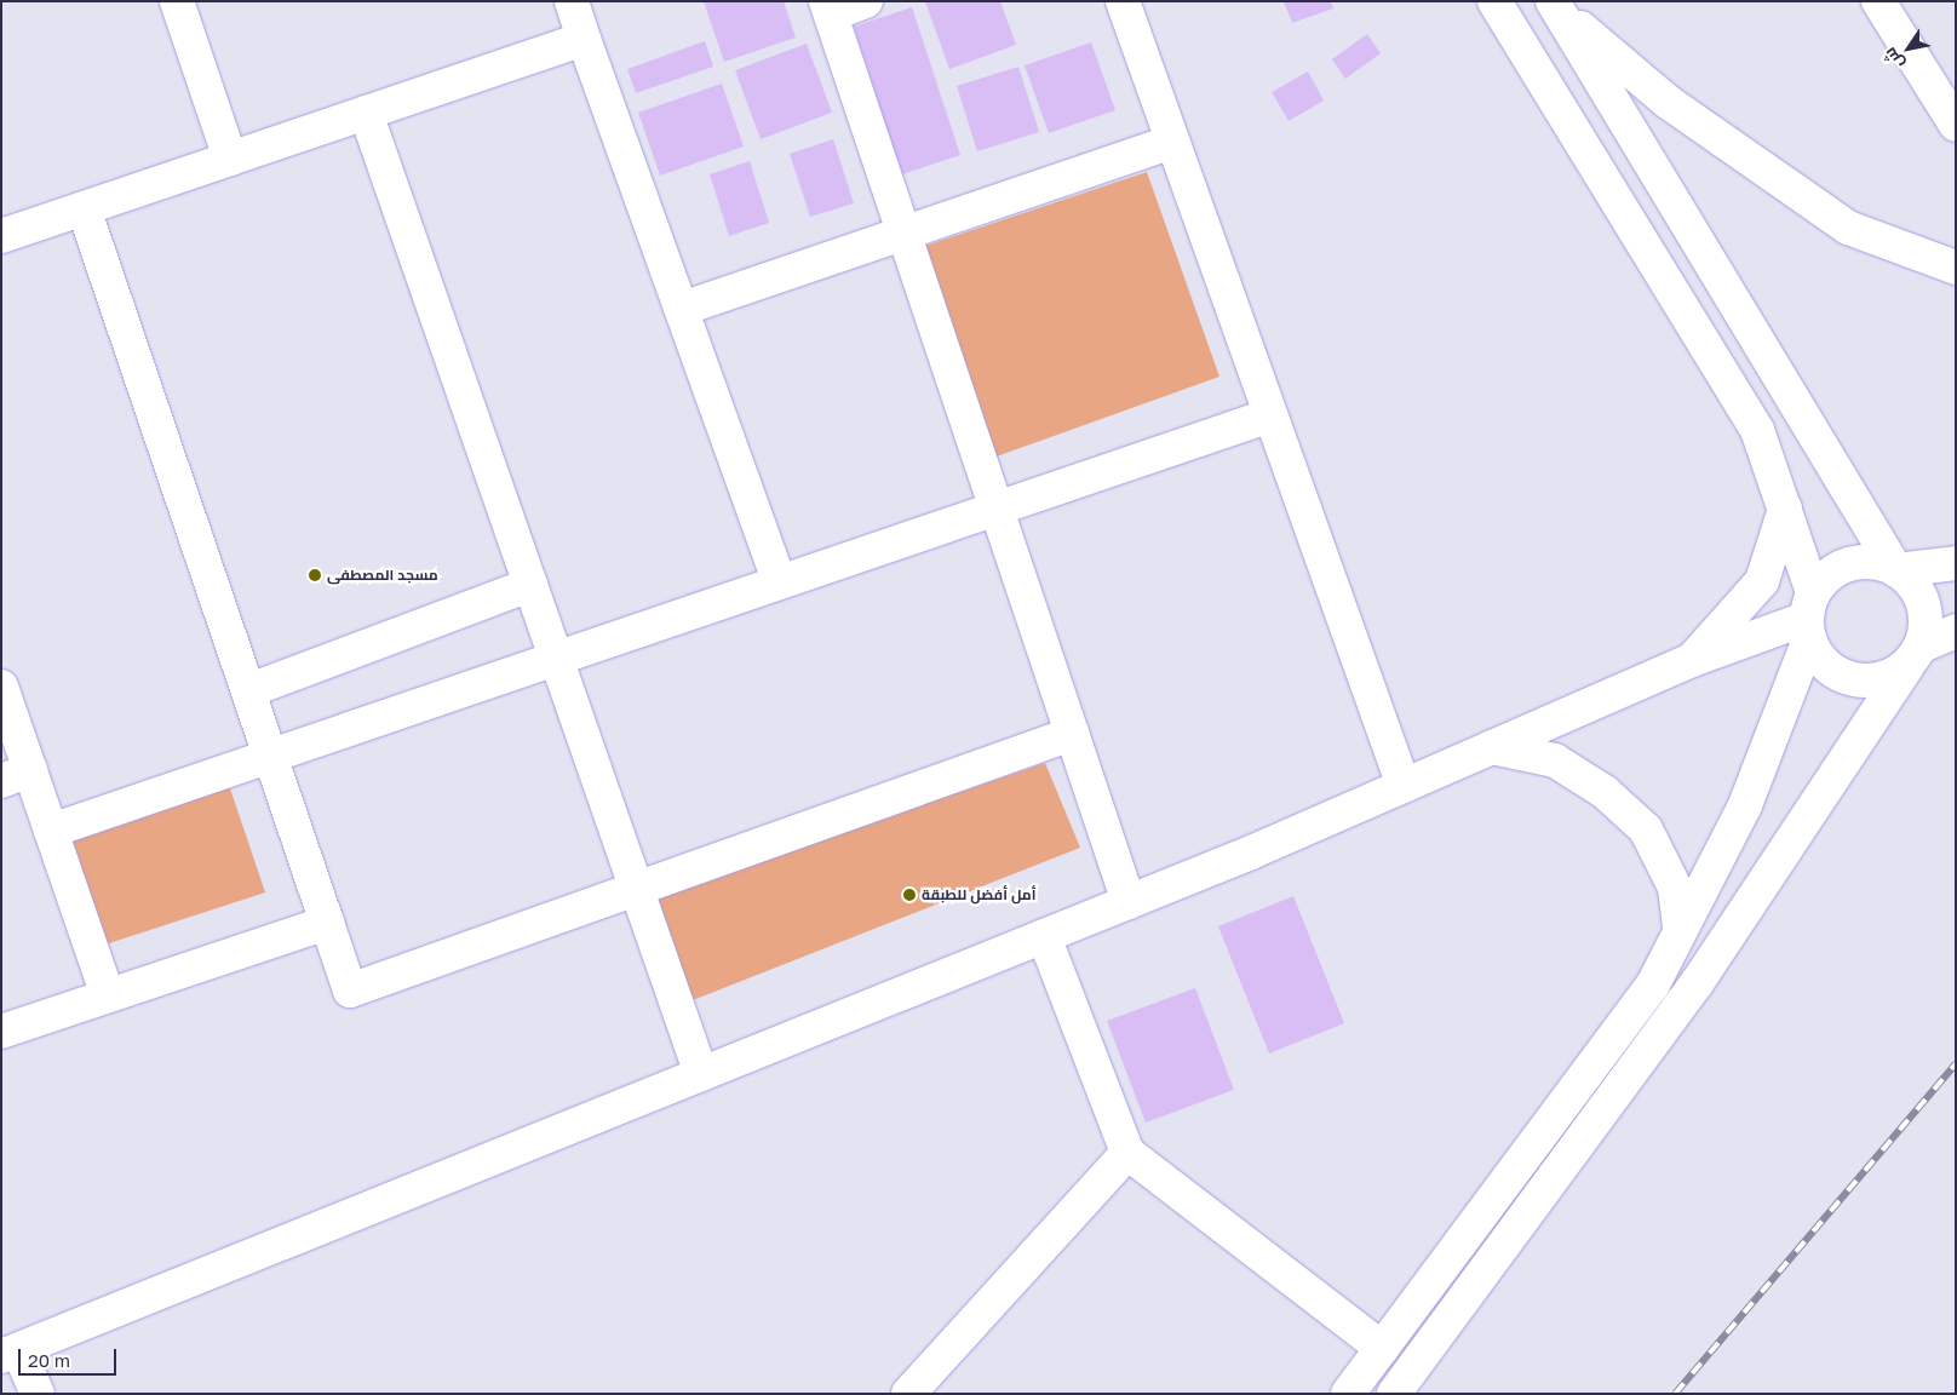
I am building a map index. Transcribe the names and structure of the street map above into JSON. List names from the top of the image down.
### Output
{
  "places": ["مسجد المصطفى", "أمل أفضل للطبقة"],
  "scale_bar": "20 m",
  "north": "bottom left"
}
